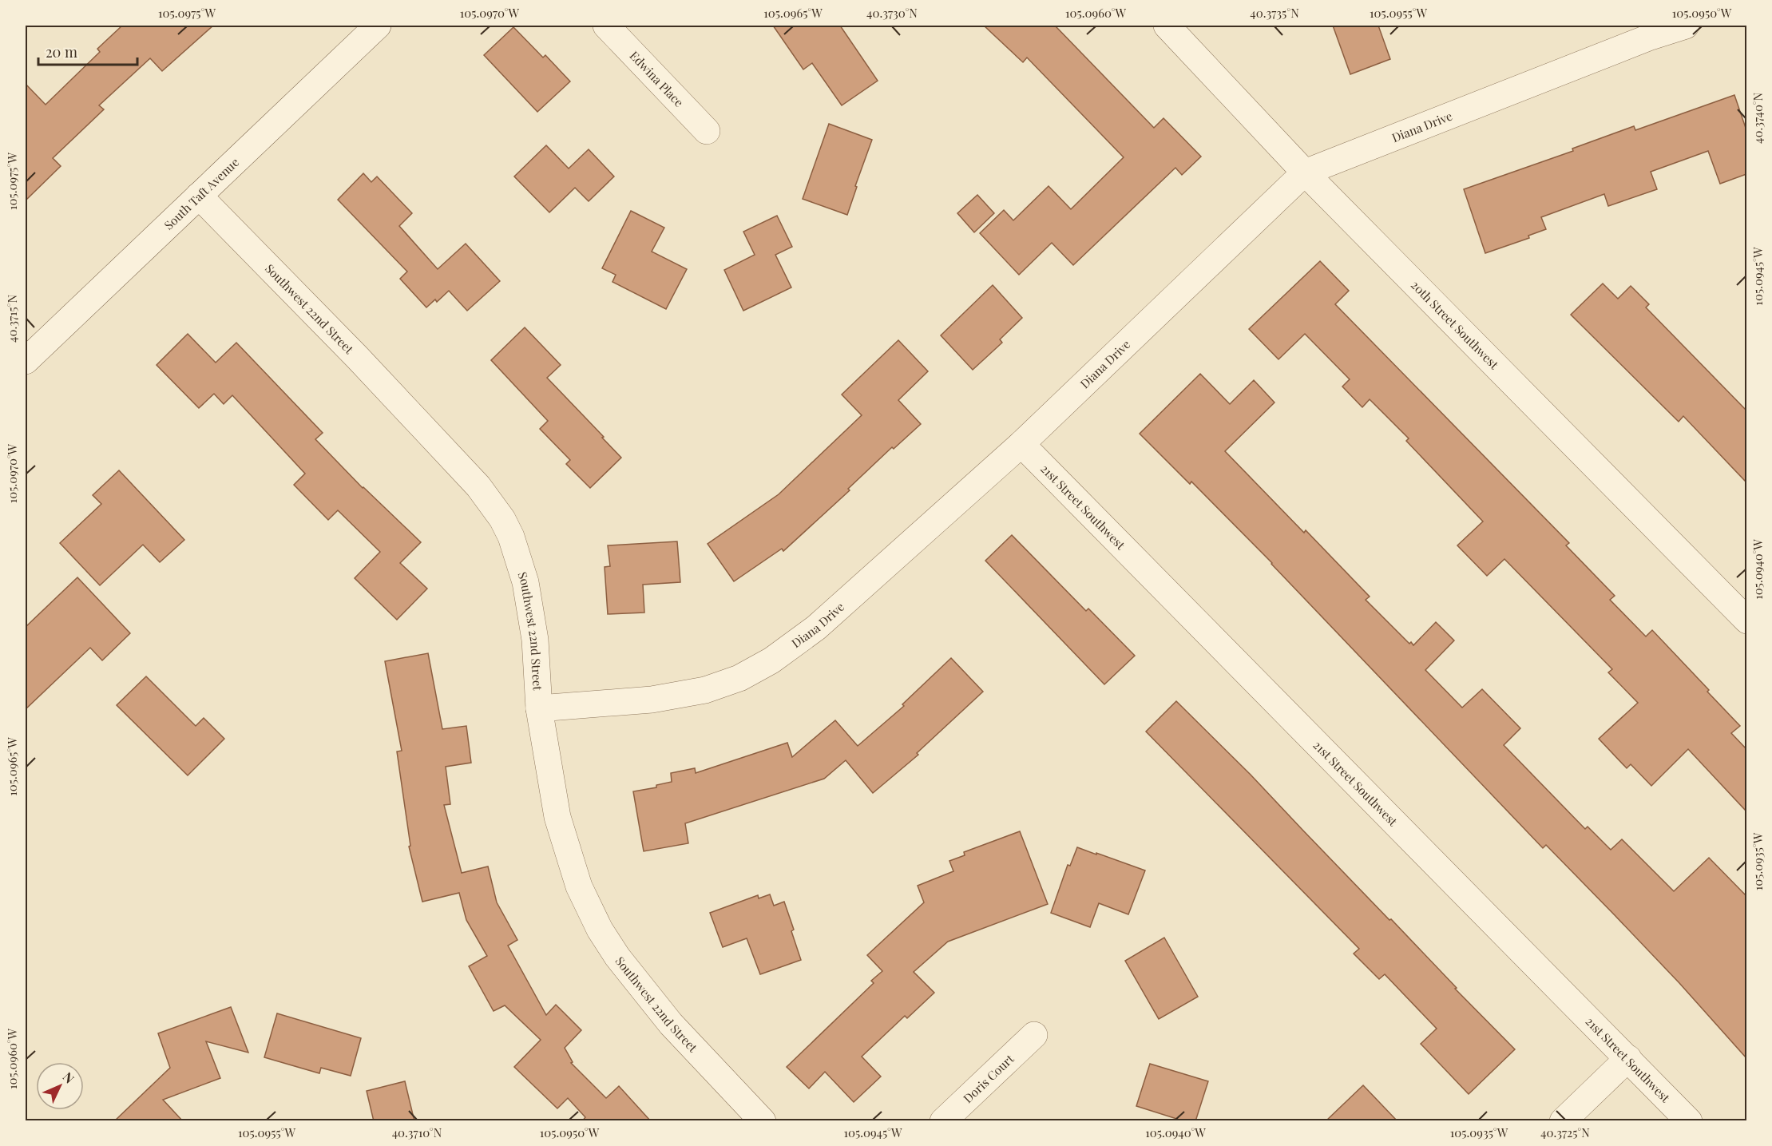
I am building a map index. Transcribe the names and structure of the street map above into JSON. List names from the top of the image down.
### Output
{
  "streets": {
    "street": [
      "Edwina Place",
      "Diana Drive",
      "South Taft Avenue",
      "Southwest 22nd Street",
      "20th Street Southwest",
      "21st Street Southwest",
      "Doris Court"
    ]
  },
  "crossings": [
    ["Diana Drive", "Southwest 22nd Street"],
    ["Diana Drive", "20th Street Southwest"],
    ["Diana Drive", "21st Street Southwest"],
    ["South Taft Avenue", "Southwest 22nd Street"]
  ],
  "scale_bar": "20 m",
  "north": "top right",
  "coordinates": [
    "105.0975°W",
    "105.0970°W",
    "105.0965°W",
    "40.3730°N",
    "105.0960°W",
    "40.3735°N",
    "105.0955°W",
    "105.0950°W",
    "40.3740°N",
    "105.0945°W",
    "40.3715°N",
    "105.0940°W",
    "105.0935°W",
    "40.3710°N",
    "40.3725°N"
  ]
}
